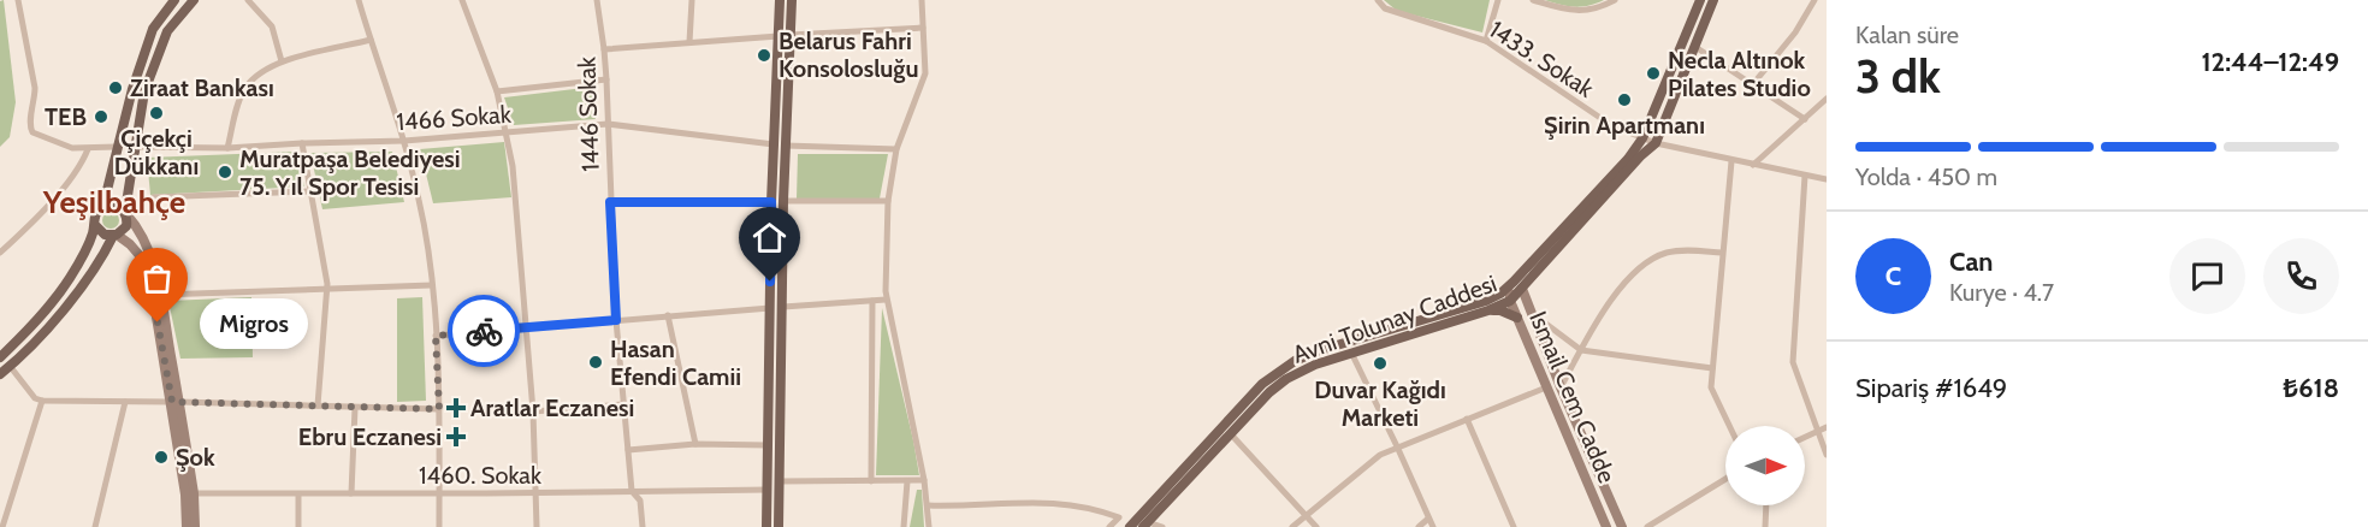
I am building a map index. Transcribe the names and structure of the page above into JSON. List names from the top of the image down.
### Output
{
  "streets": {
    "main road": ["Avni Tolunay Caddesi", "Ismail Cem Cadde"],
    "street": [
      "1433. Sokak",
      "1446 Sokak",
      "1466 Sokak",
      "1460. Sokak"
    ]
  },
  "crossings": [
    ["1433. Sokak", "Avni Tolunay Caddesi"],
    ["1446 Sokak", "1466 Sokak"],
    ["1446 Sokak", "1460. Sokak"],
    ["Avni Tolunay Caddesi", "Ismail Cem Cadde"]
  ],
  "districts": ["Yeşilbahçe"],
  "places": {
    "other": [
      "Belarus Fahri Konsolosluğu",
      "Necla Altınok Pilates Studio",
      "Ziraat Bankası",
      "Şirin Apartmanı",
      "Çiçekçi Dükkanı",
      "TEB",
      "Muratpaşa Belediyesi 75. Yıl Spor Tesisi",
      "Migros",
      "Hasan Efendi Camii",
      "Duvar Kağıdı Marketi",
      "Şok"
    ],
    "health": ["Aratlar Eczanesi", "Ebru Eczanesi"]
  },
  "north": "right",
  "page": {
    "heading": ["3 dk", "Kalan süre", "12:44–12:49"],
    "panel": [
      "Can",
      "Kurye · 4.7",
      "Sipariş #1649",
      "₺618"
    ],
    "bar": "Yolda · 450 m",
    "round": "C",
    "bubble": "Migros"
  }
}
